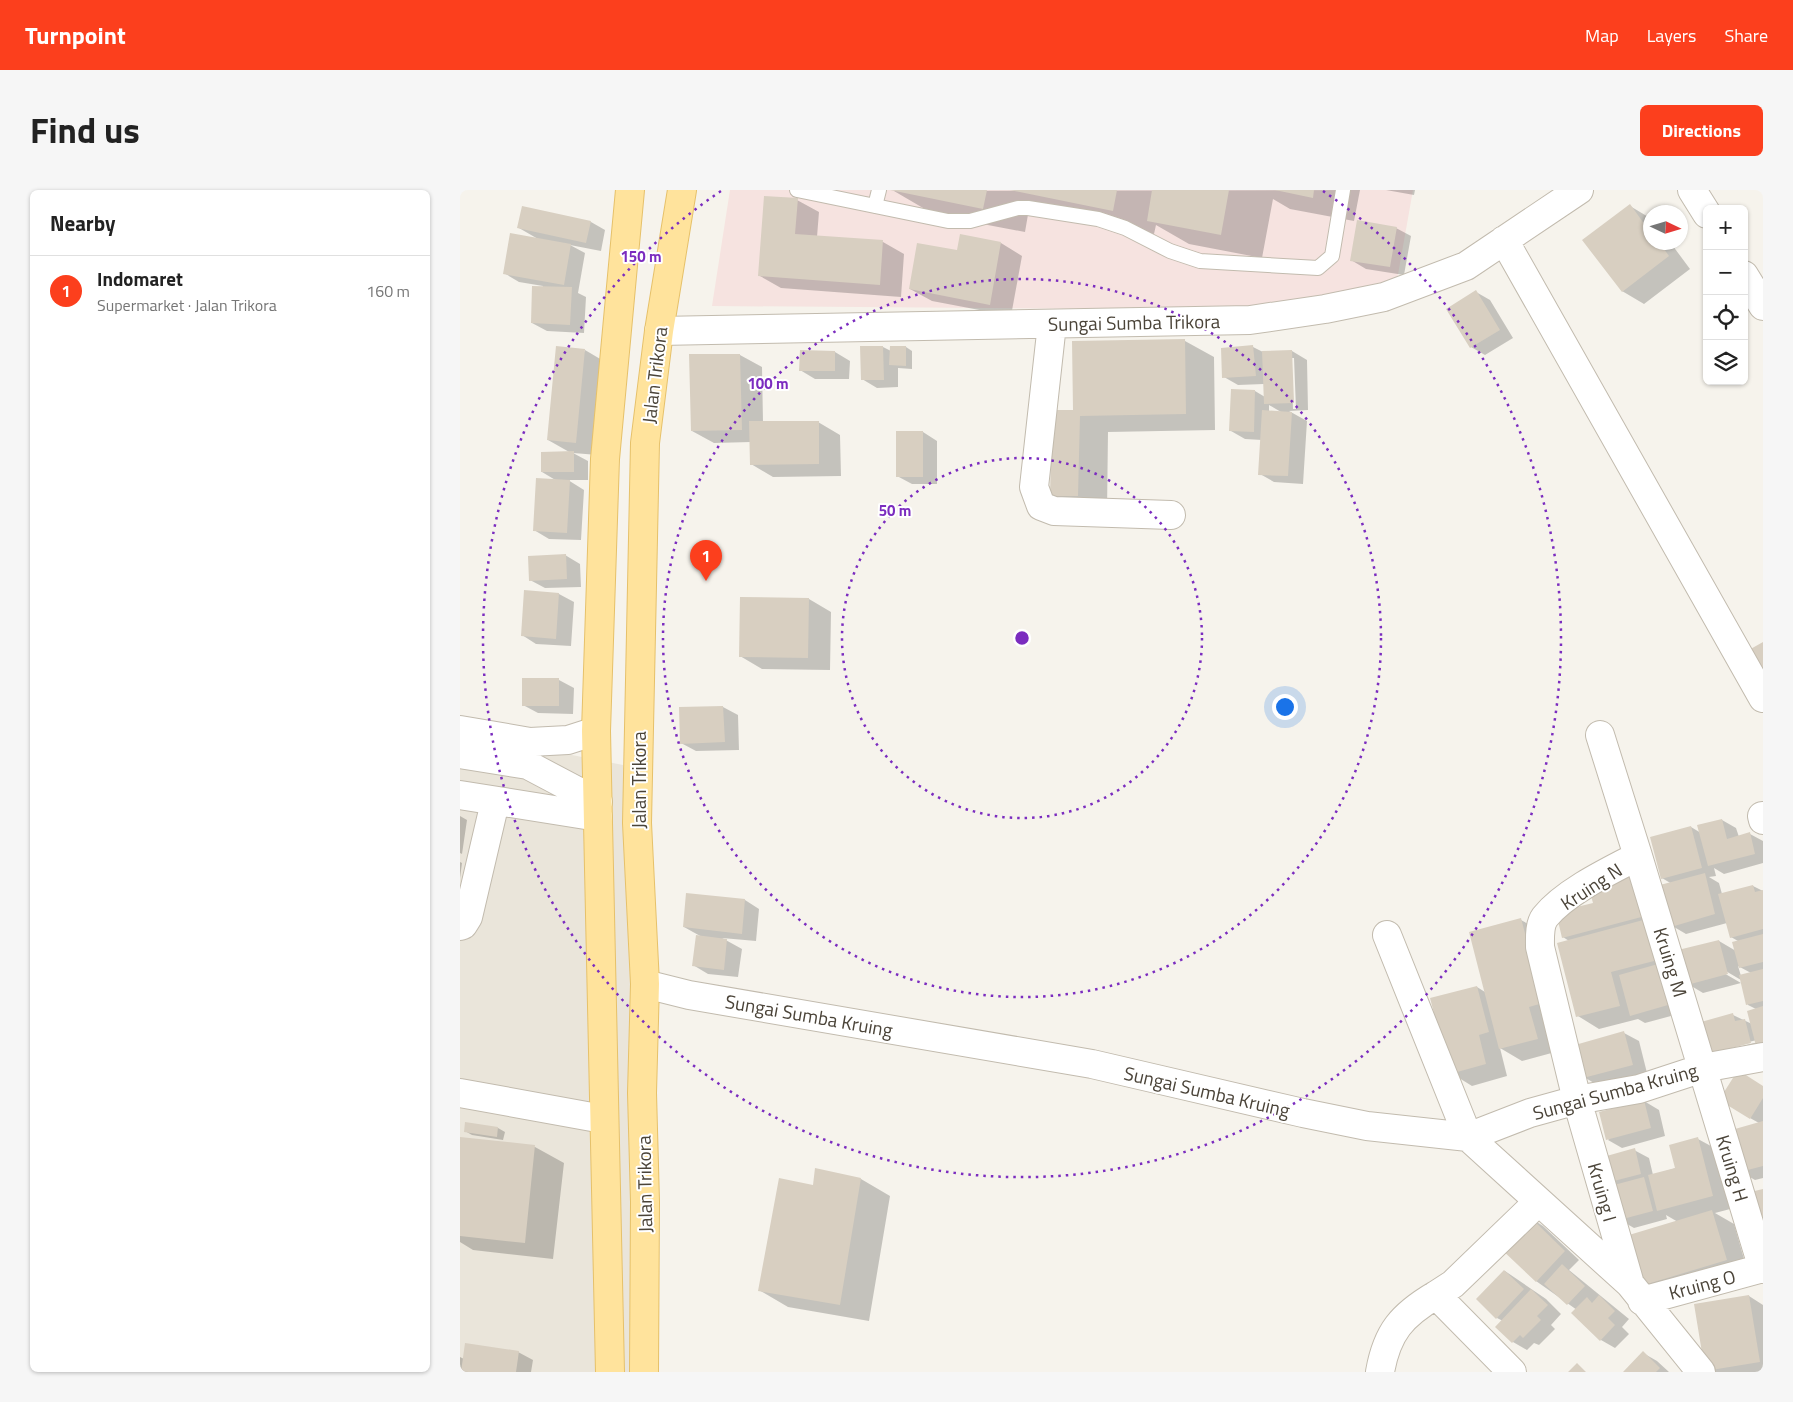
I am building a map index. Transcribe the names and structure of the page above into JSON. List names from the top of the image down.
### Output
{
  "streets": {
    "main road": ["Jalan Trikora"],
    "street": [
      "Sungai Sumba Trikora",
      "Kruing N",
      "Kruing M",
      "Sungai Sumba Kruing",
      "Kruing H",
      "Kruing I",
      "Kruing O"
    ]
  },
  "crossings": [
    ["Sungai Sumba Trikora", "Jalan Trikora"],
    ["Jalan Trikora", "Sungai Sumba Kruing"],
    ["Kruing N", "Kruing M"],
    ["Kruing N", "Sungai Sumba Kruing"],
    ["Kruing N", "Kruing I"],
    ["Kruing M", "Sungai Sumba Kruing"],
    ["Kruing M", "Kruing H"],
    ["Sungai Sumba Kruing", "Kruing H"],
    ["Sungai Sumba Kruing", "Kruing I"],
    ["Kruing H", "Kruing O"],
    ["Kruing I", "Kruing O"]
  ],
  "north": "right",
  "page": {
    "header": "Turnpoint",
    "nav": ["Map", "Layers", "Share"],
    "title": "Find us",
    "buttons": "Directions",
    "heading": "Nearby",
    "map_buttons": ["+", "−"],
    "list": [
      {
        "mark": "1",
        "name": "Indomaret",
        "note": "Supermarket · Jalan Trikora",
        "value": "160 m"
      }
    ],
    "pins": "1"
  },
  "rings": ["150 m", "100 m", "50 m"]
}
